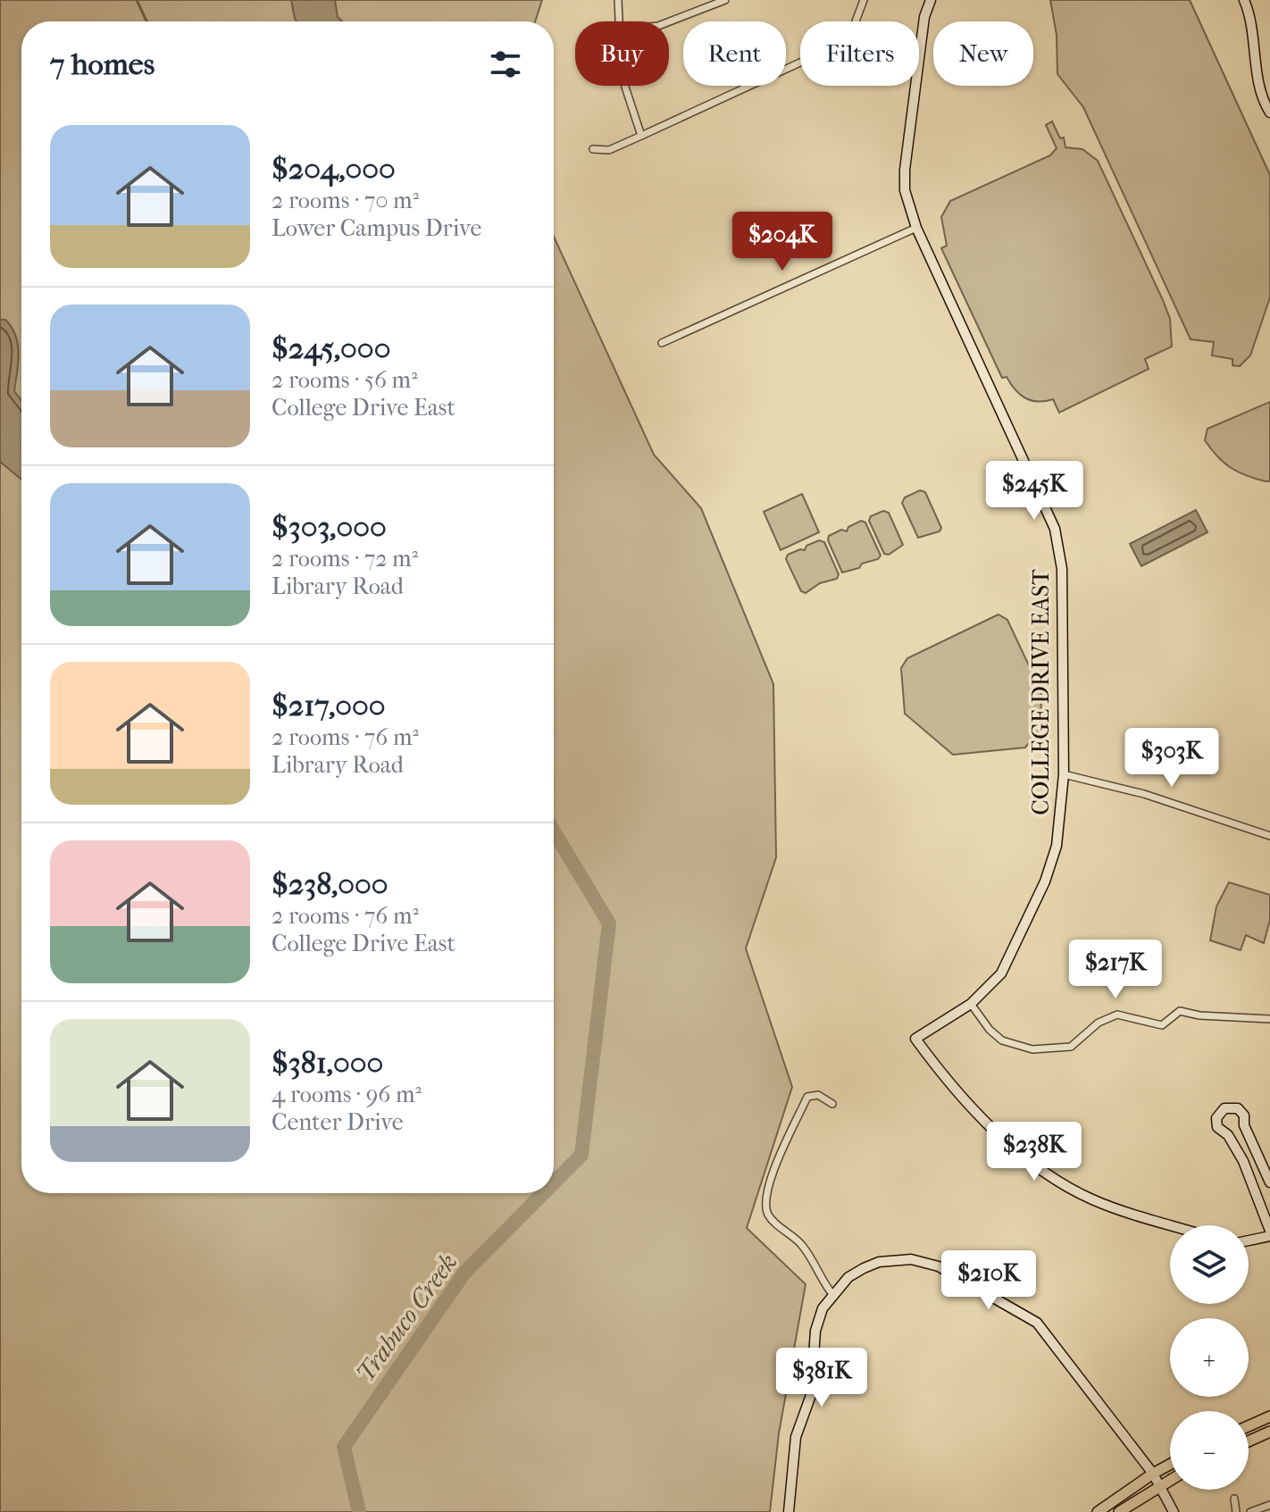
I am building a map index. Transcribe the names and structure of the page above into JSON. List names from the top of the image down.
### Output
{
  "streets": {
    "street": ["COLLEGE DRIVE EAST"]
  },
  "water": ["Trabuco Creek"],
  "page": {
    "chip": [
      "Buy",
      "Rent",
      "Filters",
      "New"
    ],
    "heading": "7 homes",
    "list": [
      {
        "name": "$204,000",
        "note": "2 rooms · 70 m² · Lower Campus Drive"
      },
      {
        "name": "$245,000",
        "note": "2 rooms · 56 m² · College Drive East"
      },
      {
        "name": "$303,000",
        "note": "2 rooms · 72 m² · Library Road"
      },
      {
        "name": "$217,000",
        "note": "2 rooms · 76 m² · Library Road"
      },
      {
        "name": "$238,000",
        "note": "2 rooms · 76 m² · College Drive East"
      },
      {
        "name": "$381,000",
        "note": "4 rooms · 96 m² · Center Drive"
      }
    ],
    "price": [
      "$204K",
      "$245K",
      "$303K",
      "$217K",
      "$238K",
      "$210K",
      "$381K"
    ],
    "map_buttons": ["+", "−"]
  }
}
